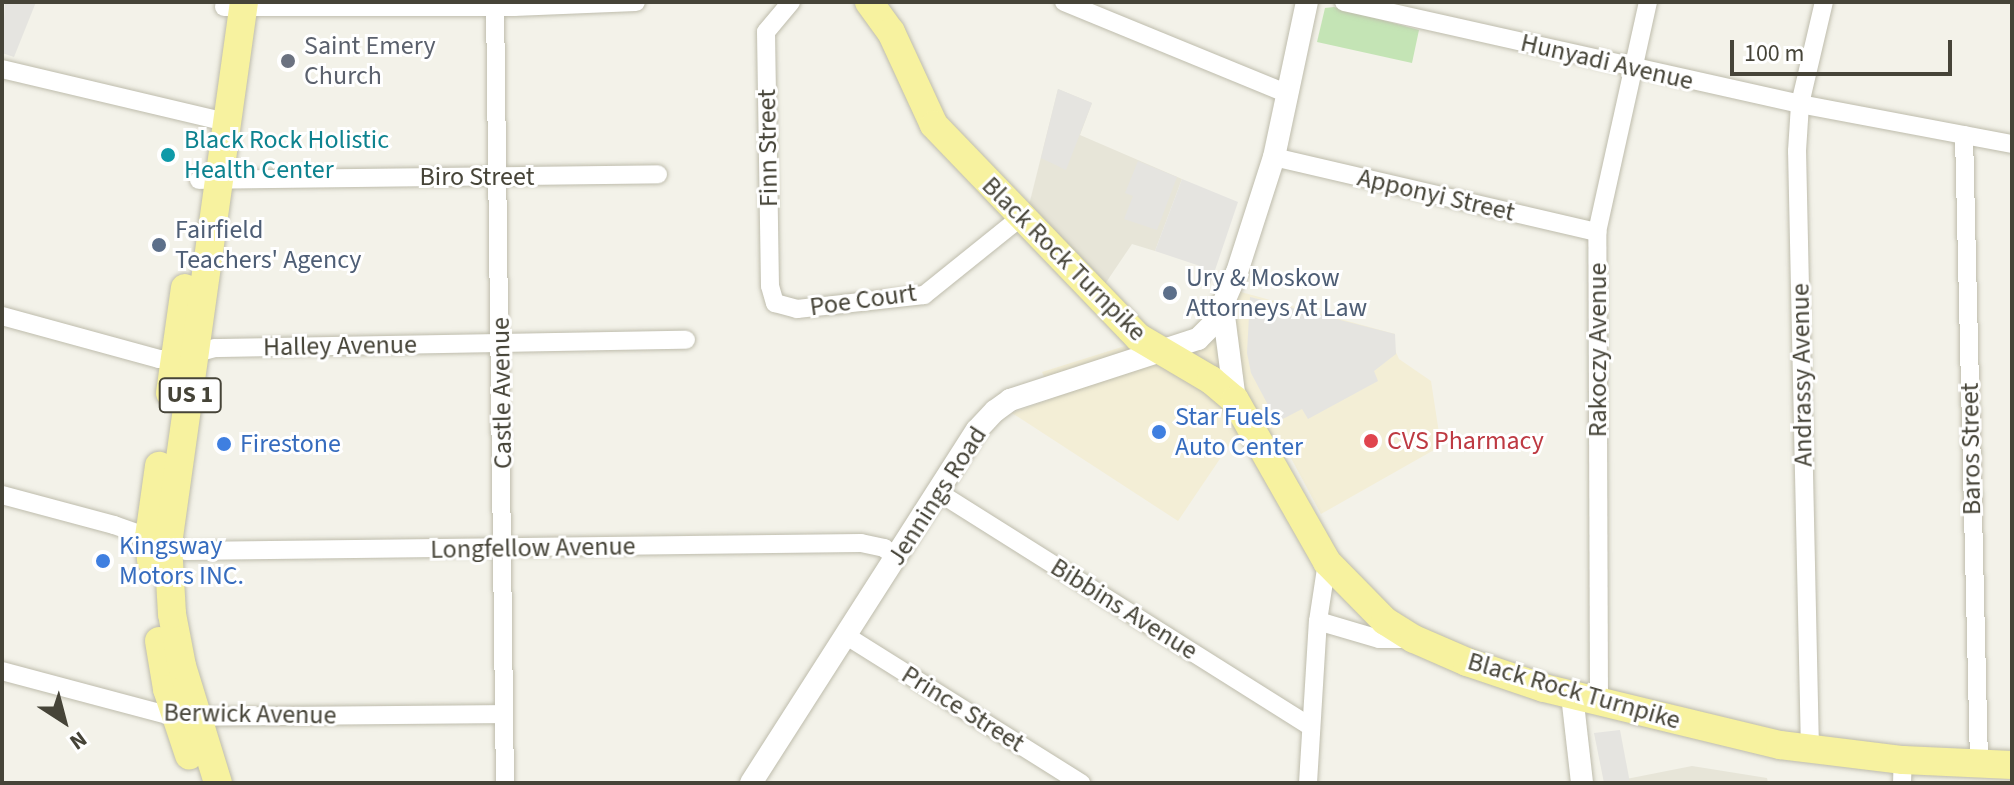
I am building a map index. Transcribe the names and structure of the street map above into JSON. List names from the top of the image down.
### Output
{
  "streets": {
    "main road": ["Black Rock Turnpike", "US 1"],
    "street": [
      "Hunyadi Avenue",
      "Finn Street",
      "Biro Street",
      "Apponyi Street",
      "Poe Court",
      "Halley Avenue",
      "Rakoczy Avenue",
      "Andrassy Avenue",
      "Castle Avenue",
      "Baros Street",
      "Jennings Road",
      "Longfellow Avenue",
      "Bibbins Avenue",
      "Prince Street",
      "Berwick Avenue"
    ]
  },
  "crossings": [
    ["Hunyadi Avenue", "Rakoczy Avenue"],
    ["Hunyadi Avenue", "Andrassy Avenue"],
    ["Hunyadi Avenue", "Baros Street"],
    ["Finn Street", "Poe Court"],
    ["Biro Street", "Castle Avenue"],
    ["Biro Street", "US 1"],
    ["Apponyi Street", "Rakoczy Avenue"],
    ["Apponyi Street", "Jennings Road"],
    ["Black Rock Turnpike", "Poe Court"],
    ["Black Rock Turnpike", "Rakoczy Avenue"],
    ["Black Rock Turnpike", "Andrassy Avenue"],
    ["Black Rock Turnpike", "Baros Street"],
    ["Black Rock Turnpike", "Jennings Road"],
    ["Halley Avenue", "Castle Avenue"],
    ["Halley Avenue", "US 1"],
    ["Castle Avenue", "Longfellow Avenue"],
    ["Castle Avenue", "Berwick Avenue"],
    ["US 1", "Longfellow Avenue"],
    ["US 1", "Berwick Avenue"],
    ["Jennings Road", "Longfellow Avenue"],
    ["Jennings Road", "Bibbins Avenue"],
    ["Jennings Road", "Prince Street"]
  ],
  "places": [
    "Saint Emery Church",
    "Black Rock Holistic Health Center",
    "Fairfield Teachers' Agency",
    "Ury & Moskow Attorneys At Law",
    "Star Fuels Auto Center",
    "CVS Pharmacy",
    "Firestone",
    "Kingsway Motors INC."
  ],
  "scale_bar": "100 m",
  "north": "bottom right"
}
